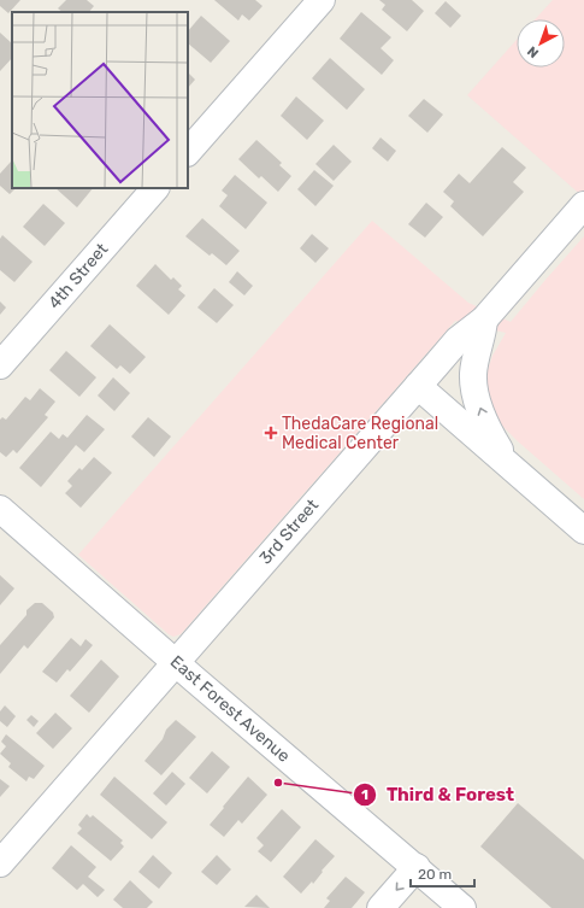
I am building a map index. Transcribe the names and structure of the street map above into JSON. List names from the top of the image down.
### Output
{
  "streets": {
    "street": ["4th Street", "3rd Street", "East Forest Avenue"]
  },
  "crossings": [
    ["3rd Street", "East Forest Avenue"]
  ],
  "places": {
    "health": ["ThedaCare Regional Medical Center"],
    "other": ["Third & Forest"]
  },
  "scale_bar": "20 m",
  "north": "bottom left"
}
